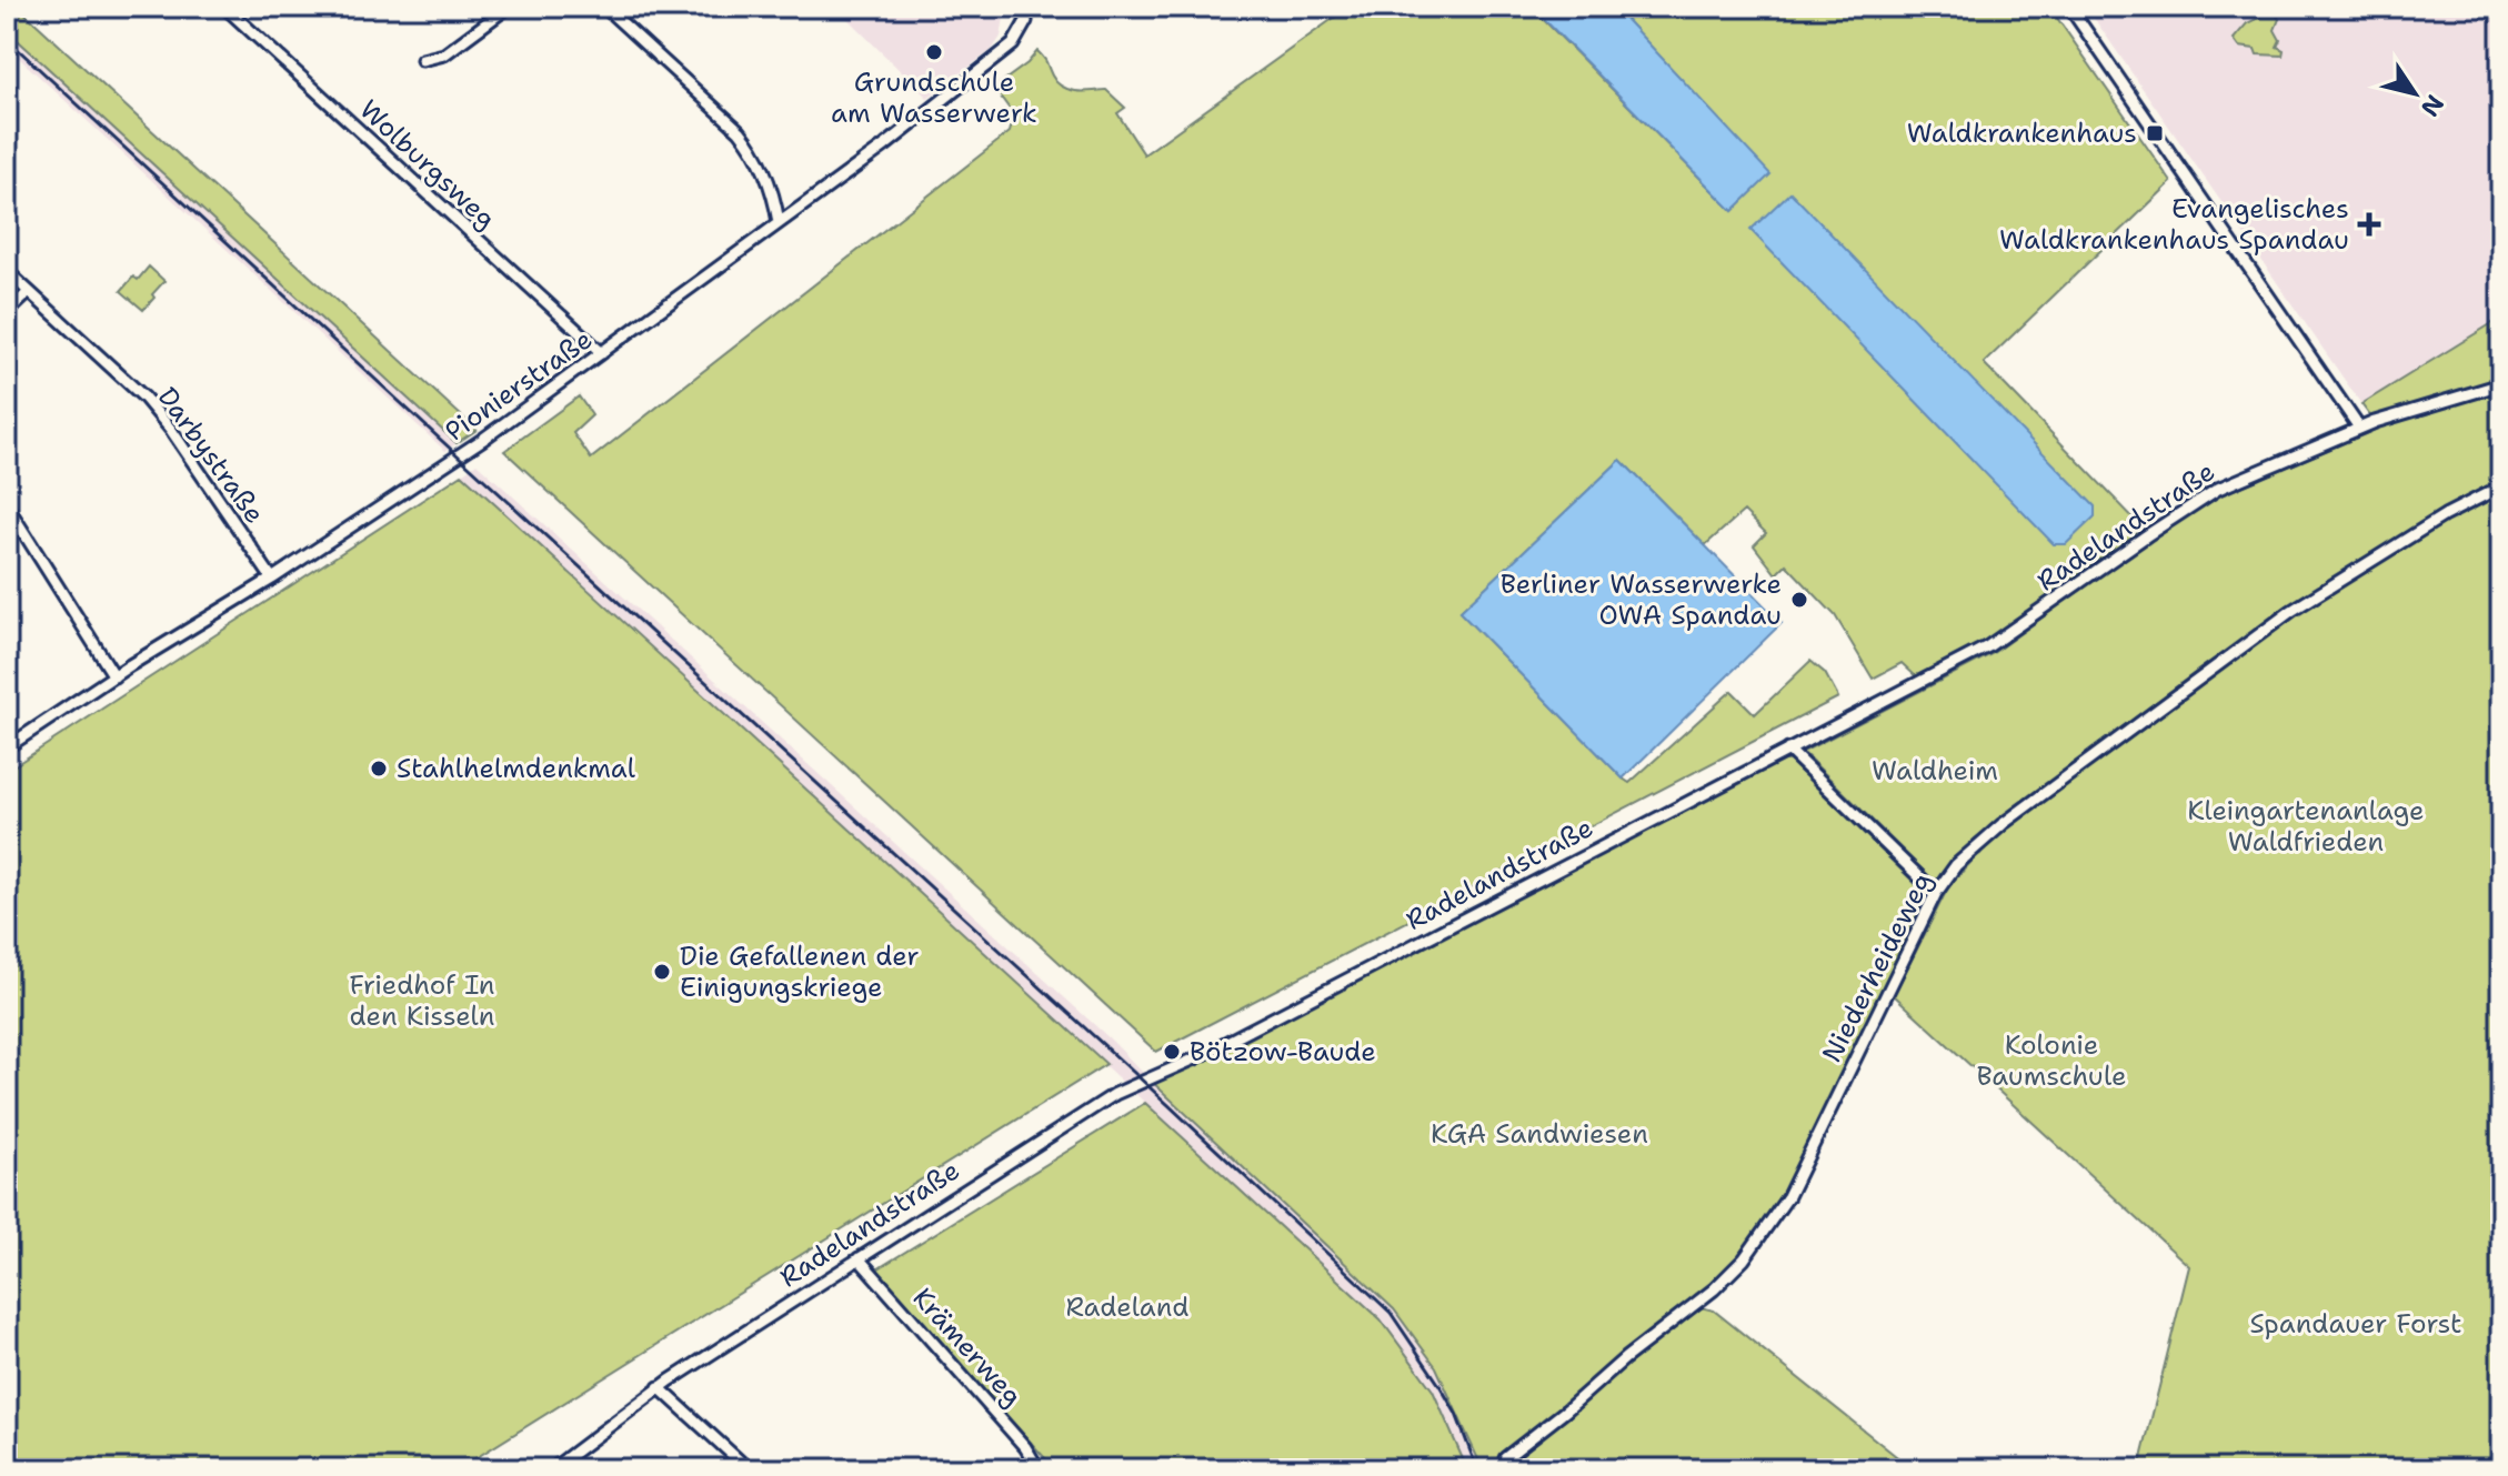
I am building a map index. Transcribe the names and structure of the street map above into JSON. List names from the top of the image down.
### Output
{
  "streets": {
    "street": [
      "Wolburgsweg",
      "Pionierstraße",
      "Darbystraße",
      "Radelandstraße",
      "Niederheideweg",
      "Krämerweg"
    ]
  },
  "crossings": [
    ["Wolburgsweg", "Pionierstraße"],
    ["Pionierstraße", "Darbystraße"],
    ["Radelandstraße", "Krämerweg"]
  ],
  "parks": [
    "Waldheim",
    "Kleingartenanlage Waldfrieden",
    "Friedhof In den Kisseln",
    "Kolonie Baumschule",
    "KGA Sandwiesen",
    "Radeland",
    "Spandauer Forst"
  ],
  "places": {
    "other": [
      "Grundschule am Wasserwerk",
      "Berliner Wasserwerke OWA Spandau",
      "Stahlhelmdenkmal",
      "Die Gefallenen der Einigungskriege",
      "Bötzow-Baude"
    ],
    "transit": ["Waldkrankenhaus"],
    "health": ["Evangelisches Waldkrankenhaus Spandau"]
  },
  "north": "bottom right"
}
